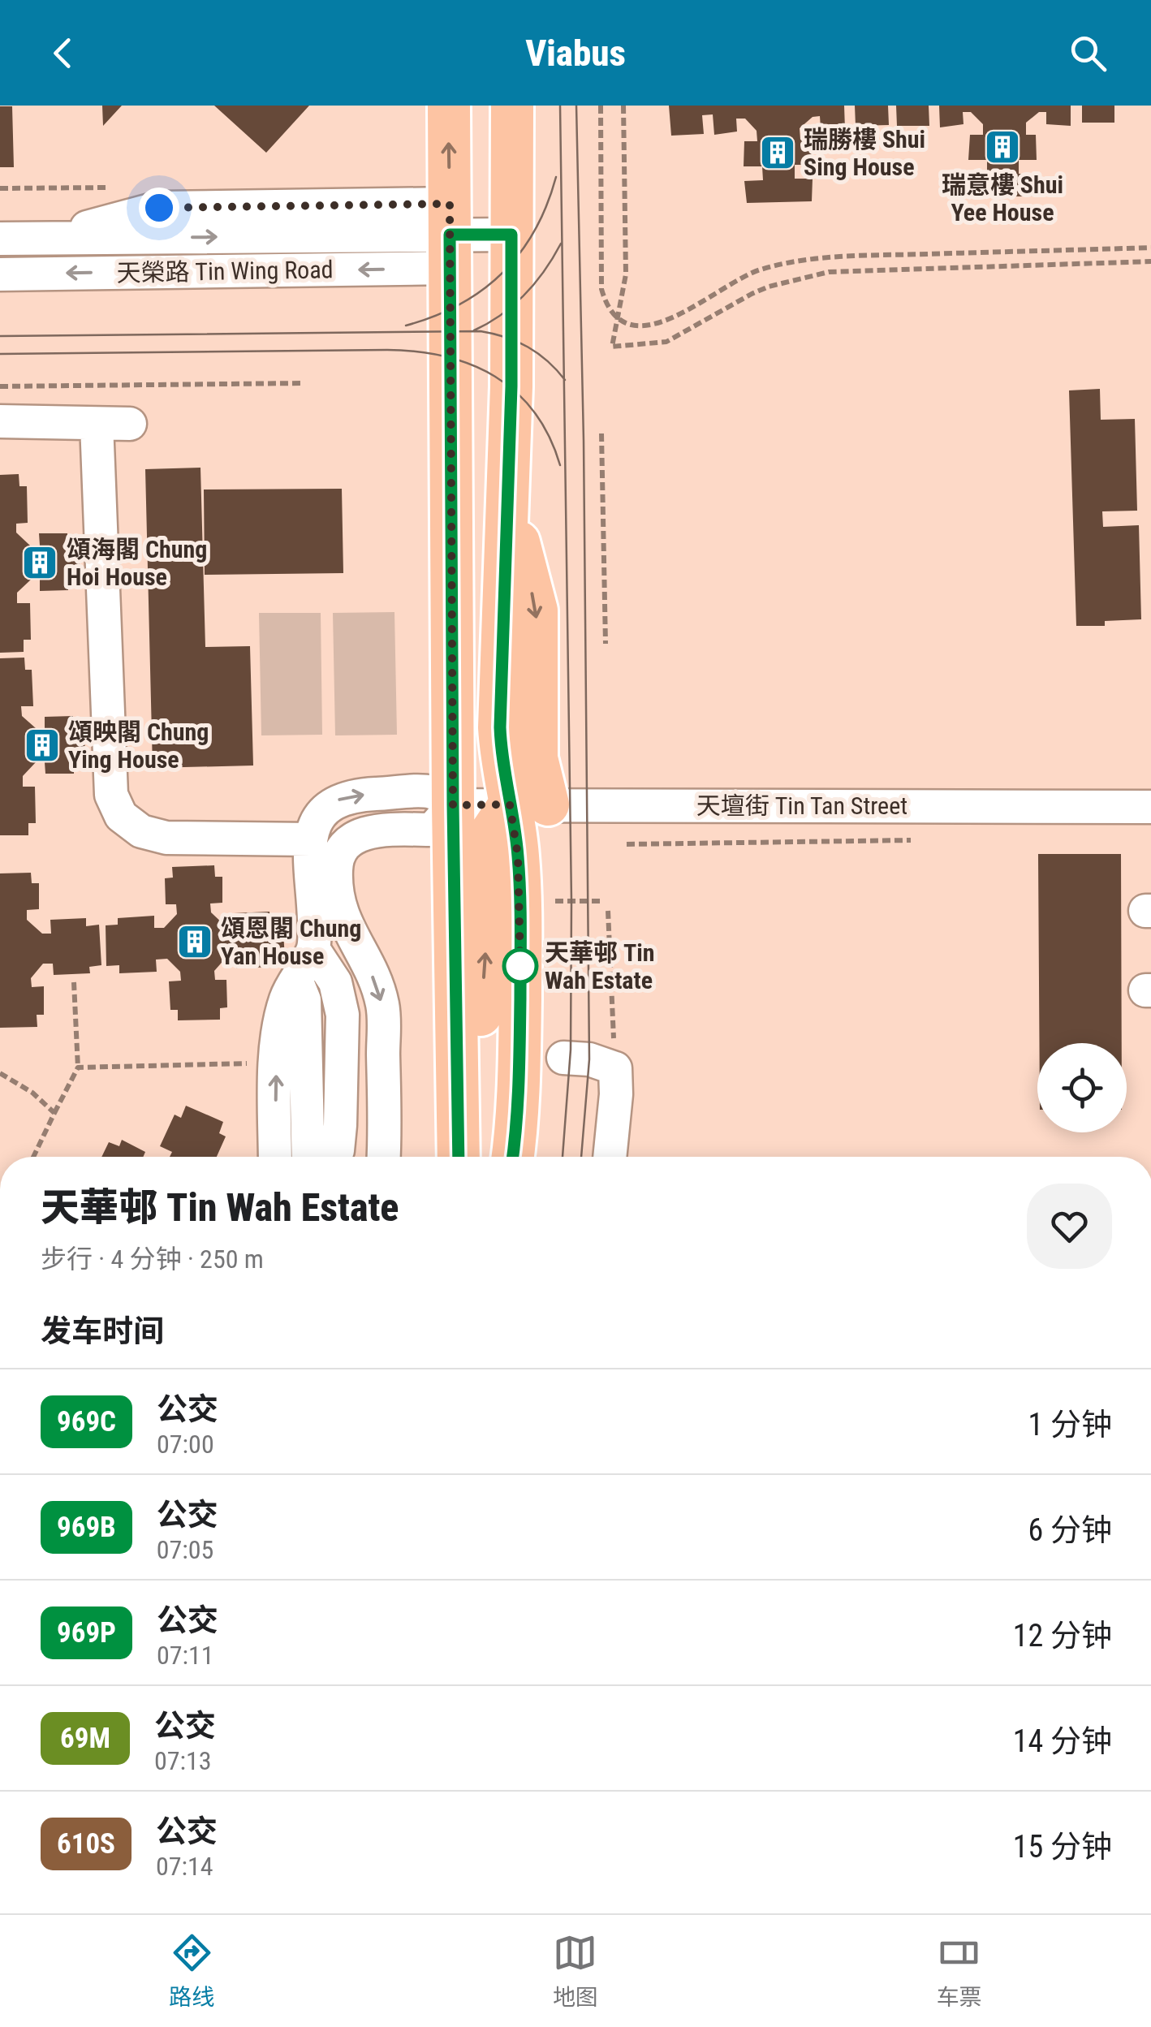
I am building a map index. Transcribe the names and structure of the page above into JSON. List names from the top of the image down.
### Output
{
  "streets": {
    "street": ["天榮路 Tin Wing Road", "天壇街 Tin Tan Street"]
  },
  "places": {
    "building": [
      "瑞意樓 Shui Yee House",
      "瑞勝樓 Shui Sing House",
      "頌海閣 Chung Hoi House",
      "頌映閣 Chung Ying House",
      "頌恩閣 Chung Yan House"
    ],
    "other": ["天華邨 Tin Wah Estate"]
  },
  "lines": ["bus line 969C"],
  "page": {
    "header": "Viabus",
    "heading": [
      ["天華邨 Tin Wah Estate", "步行 · 4 分钟 · 250 m"],
      "发车时间"
    ],
    "list": [
      {
        "mark": "969C",
        "name": "公交",
        "note": "07:00",
        "value": "1 分钟"
      },
      {
        "mark": "969B",
        "name": "公交",
        "note": "07:05",
        "value": "6 分钟"
      },
      {
        "mark": "969P",
        "name": "公交",
        "note": "07:11",
        "value": "12 分钟"
      },
      {
        "mark": "69M",
        "name": "公交",
        "note": "07:13",
        "value": "14 分钟"
      },
      {
        "mark": "610S",
        "name": "公交",
        "note": "07:14",
        "value": "15 分钟"
      }
    ],
    "tabs": ["路线", "地图", "车票"]
  }
}
